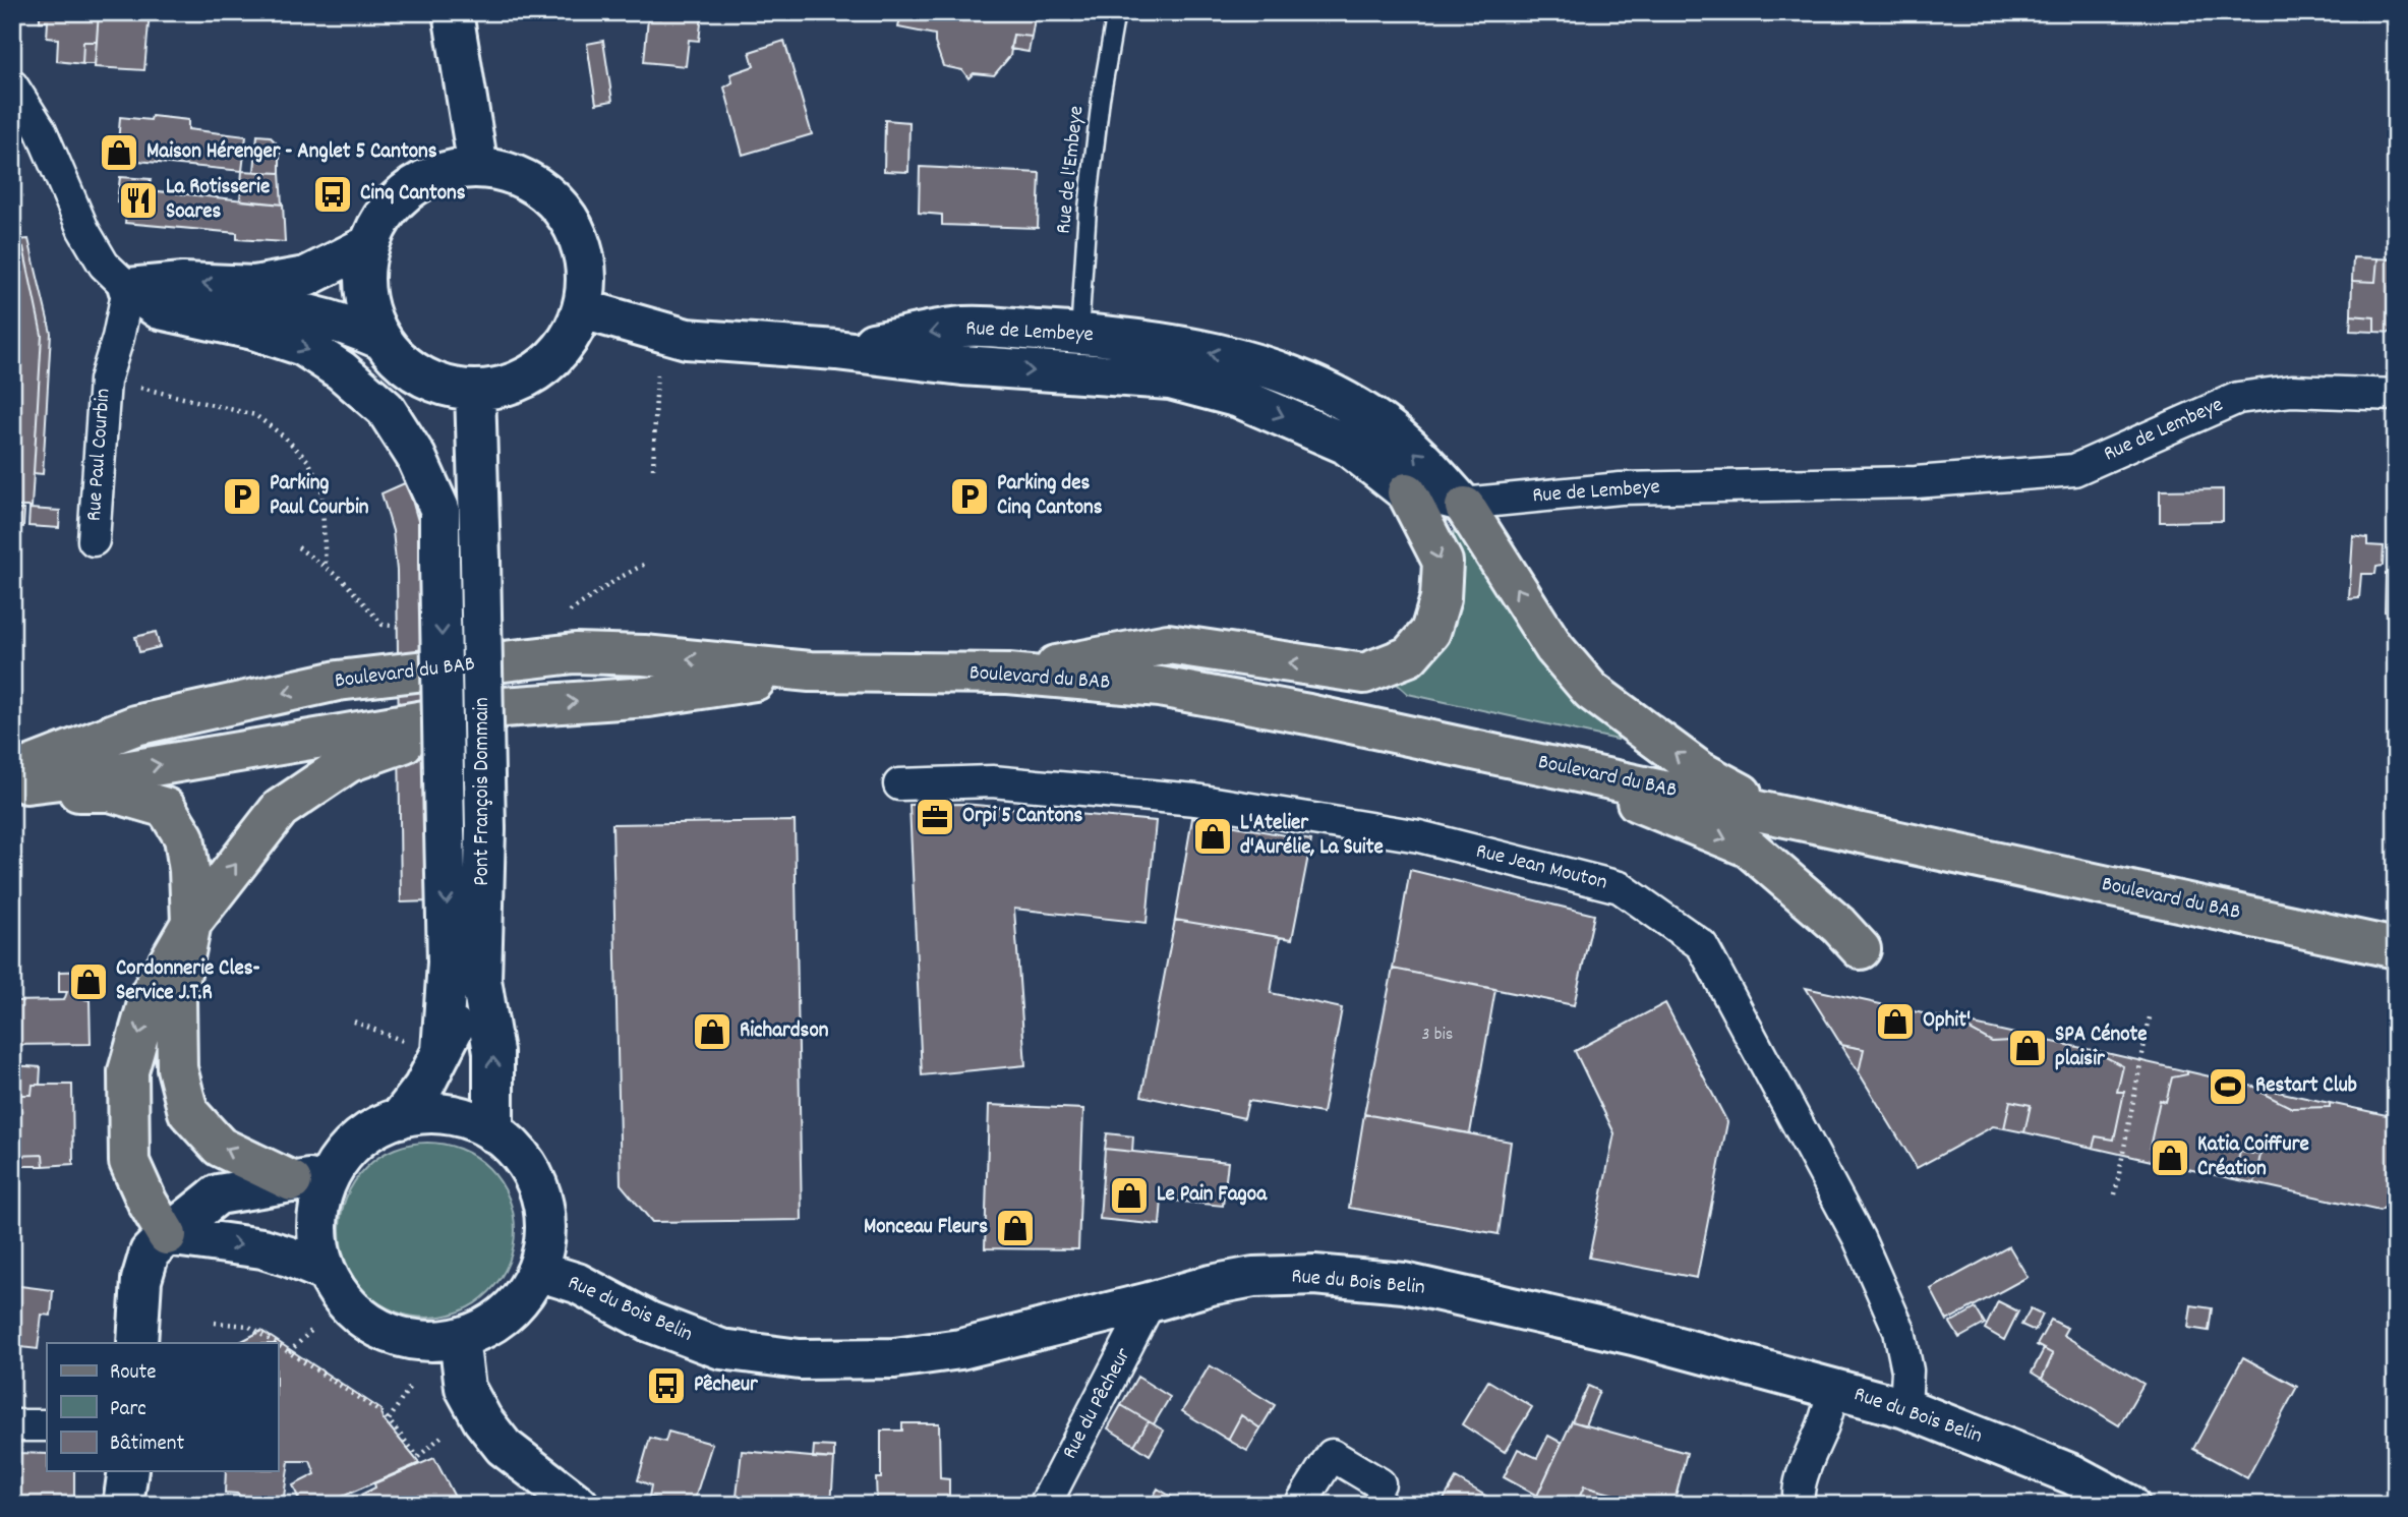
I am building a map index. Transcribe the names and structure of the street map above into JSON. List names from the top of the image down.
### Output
{
  "streets": {
    "main road": [
      "Rue de Lembeye",
      "Boulevard du BAB",
      "Pont François Dommain",
      "Rue du Bois Belin"
    ],
    "street": ["Rue Paul Courbin", "Rue Jean Mouton", "Rue du Pêcheur"],
    "lane": ["Rue de l'Embeye"]
  },
  "crossings": [
    ["Rue de l'Embeye", "Rue de Lembeye"],
    ["Rue de Lembeye", "Pont François Dommain"],
    ["Rue Paul Courbin", "Pont François Dommain"],
    ["Pont François Dommain", "Rue du Bois Belin"],
    ["Rue Jean Mouton", "Rue du Bois Belin"],
    ["Rue du Bois Belin", "Rue du Pêcheur"]
  ],
  "places": {
    "shop": [
      "Maison Hérenger - Anglet 5 Cantons",
      "L'Atelier d'Aurélie, La Suite",
      "Cordonnerie Cles- Service J.T.R",
      "Ophit'",
      "Richardson",
      "SPA Cénote plaisir",
      "Katia Coiffure Création",
      "Le Pain Fagoa",
      "Monceau Fleurs"
    ],
    "bus stop": ["Cinq Cantons", "Pêcheur"],
    "restaurant": ["La Rotisserie Soares"],
    "parking": ["Parking Paul Courbin", "Parking des Cinq Cantons"],
    "office": ["Orpi 5 Cantons"],
    "sports": ["Restart Club"]
  },
  "house_numbers": ["3 bis"],
  "legend": ["Route", "Parc", "Bâtiment"]
}
